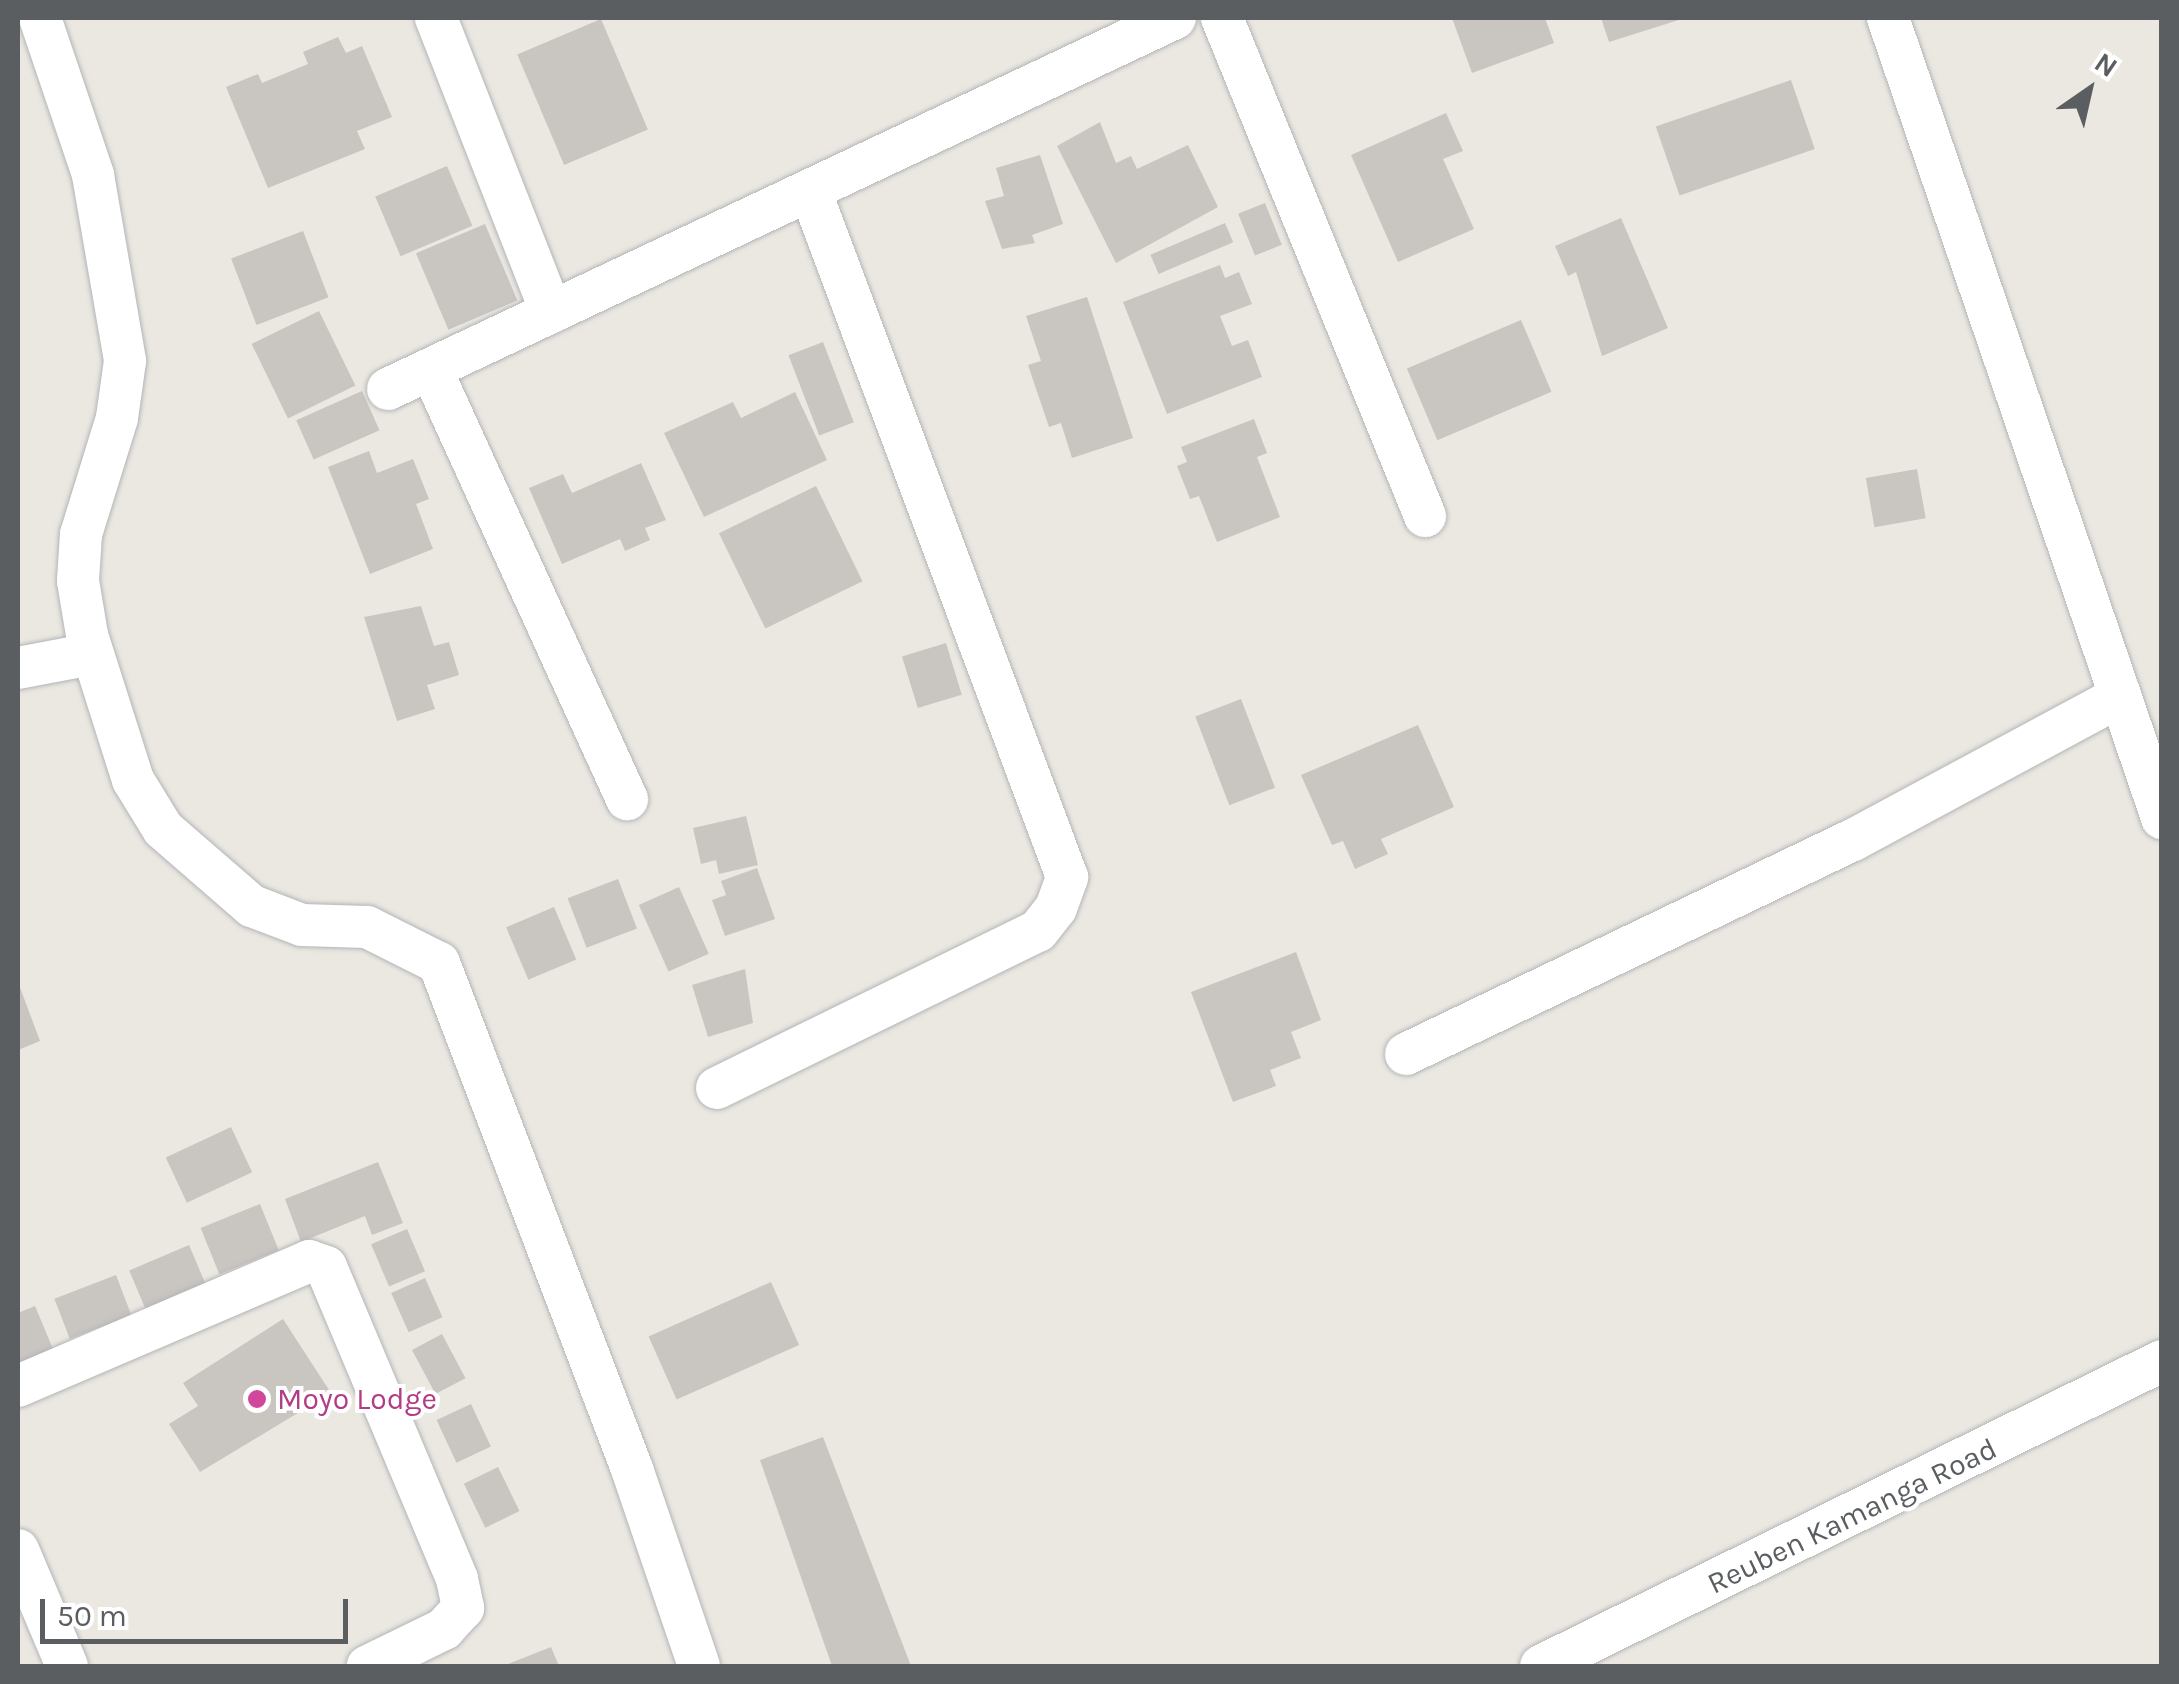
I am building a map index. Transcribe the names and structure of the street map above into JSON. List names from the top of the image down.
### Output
{
  "streets": {
    "street": ["Reuben Kamanga Road"]
  },
  "places": ["Moyo Lodge"],
  "scale_bar": "50 m",
  "north": "top right"
}
